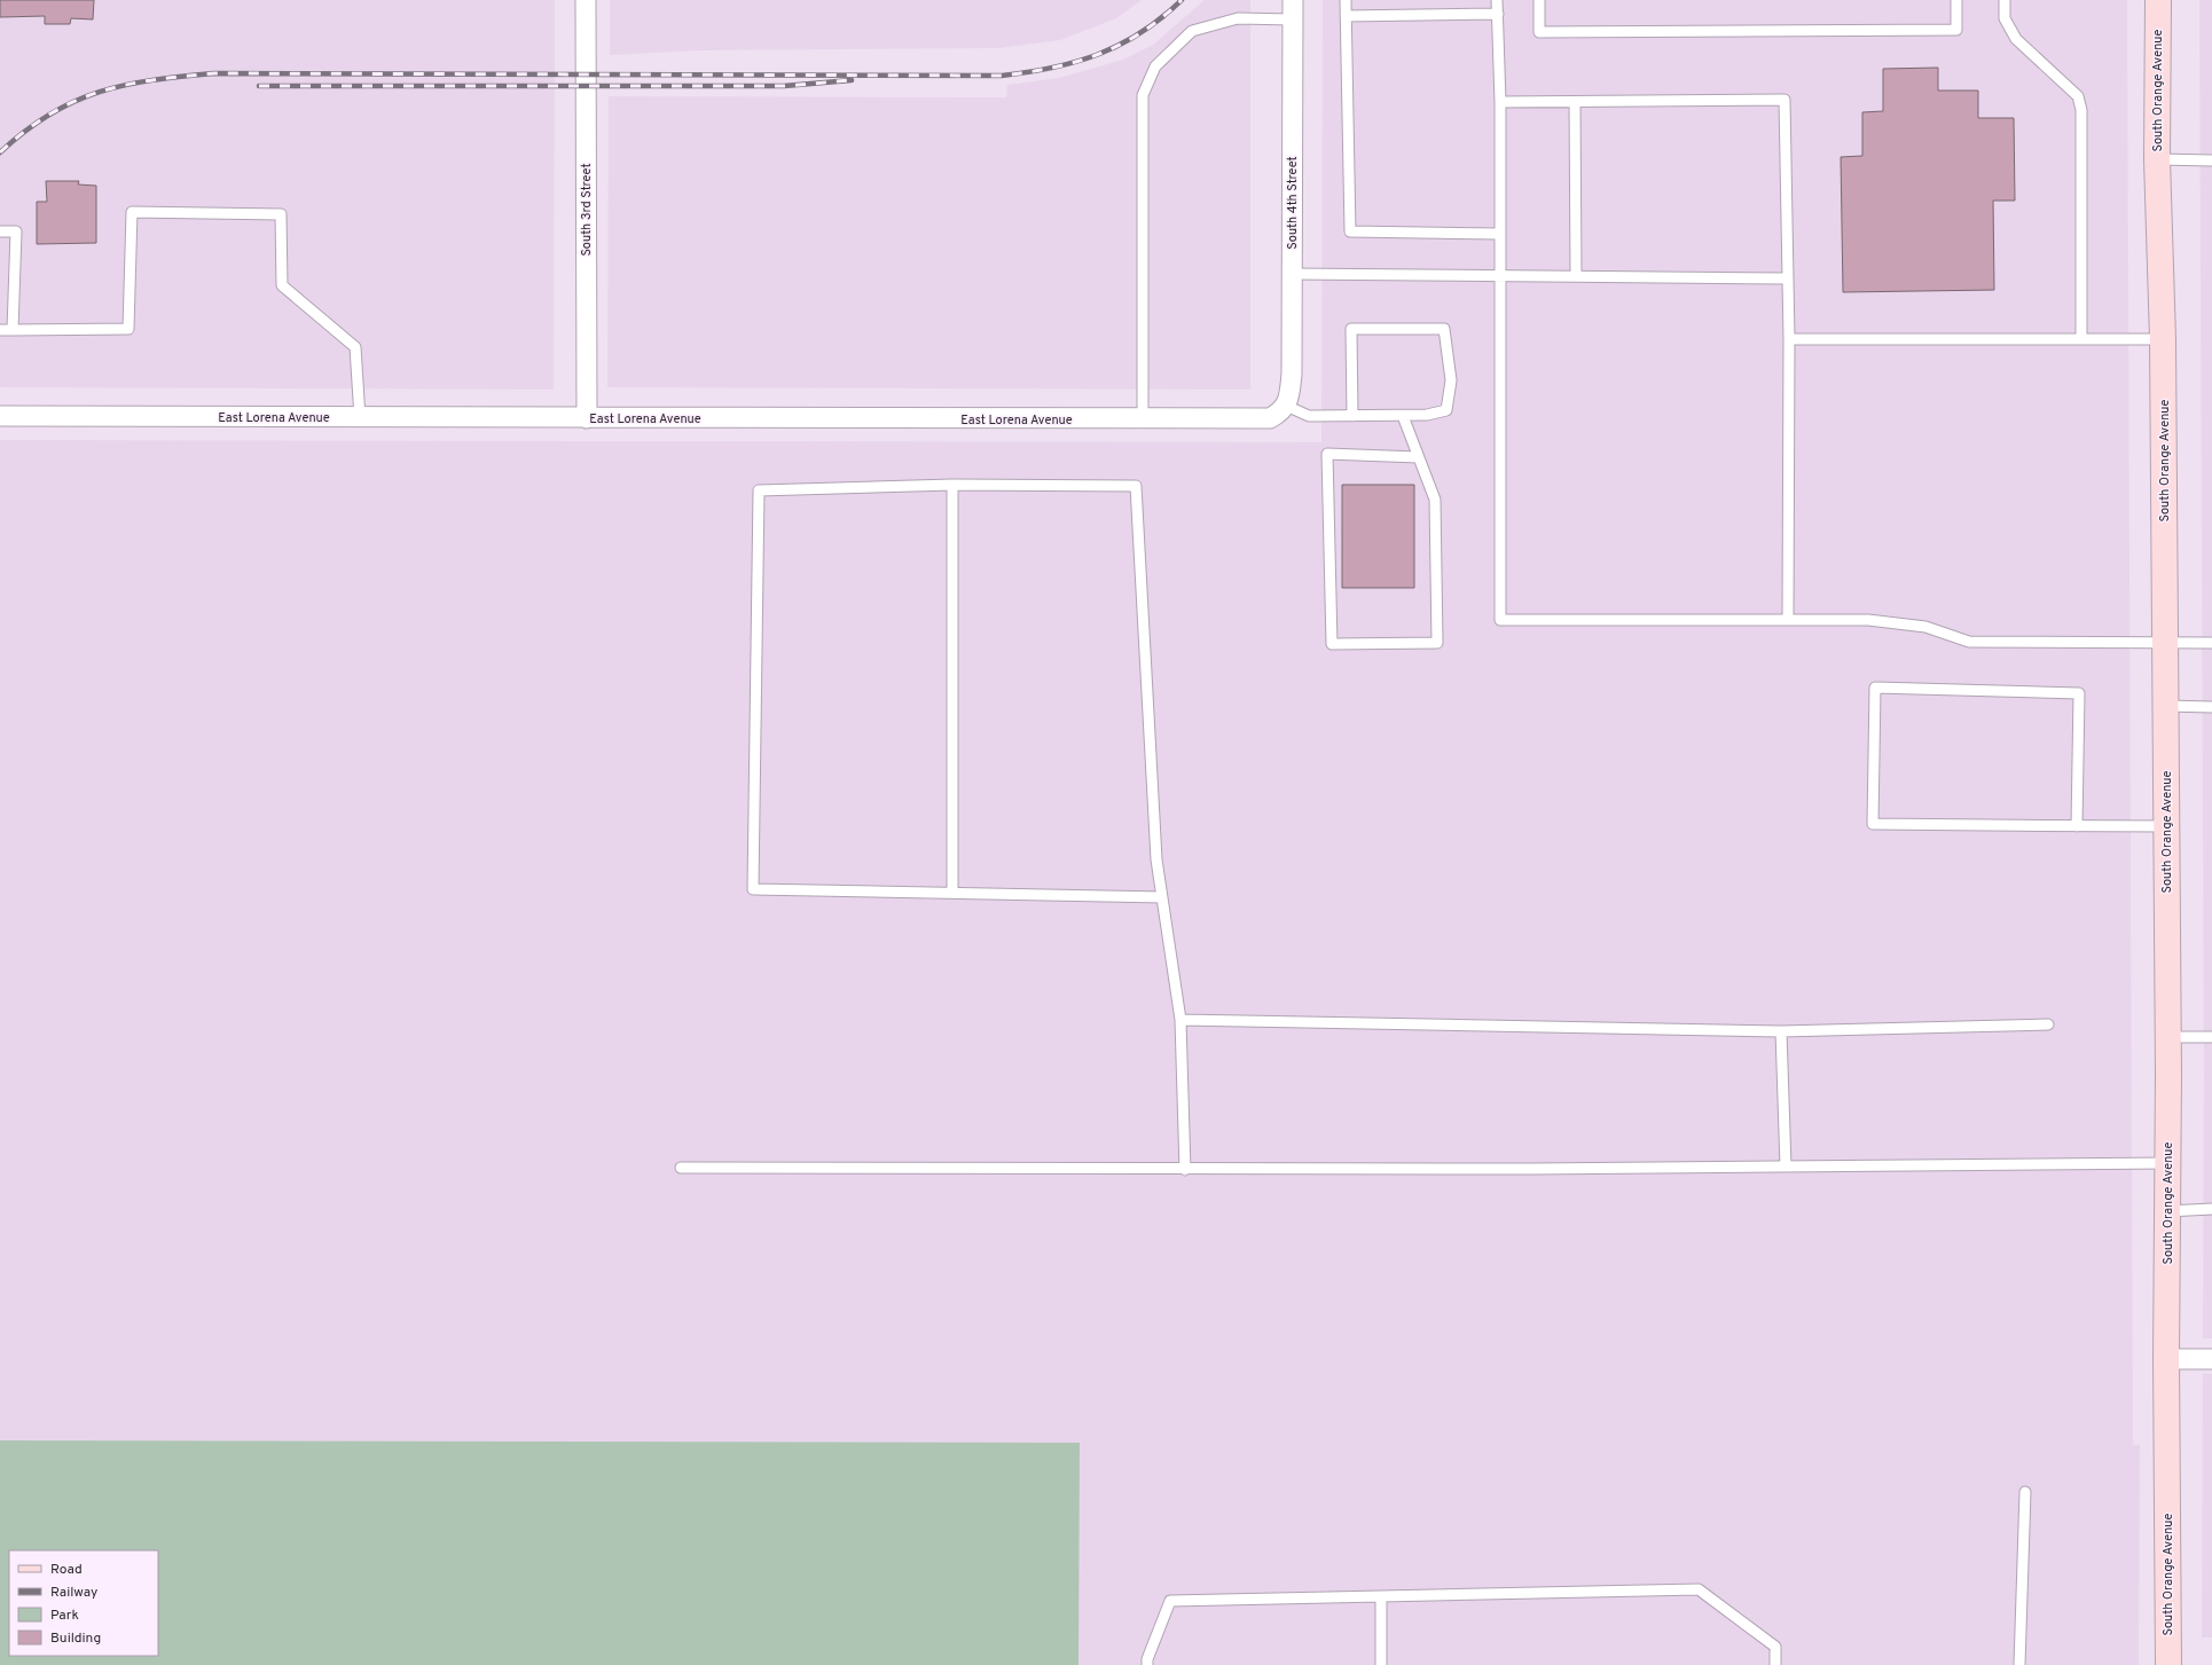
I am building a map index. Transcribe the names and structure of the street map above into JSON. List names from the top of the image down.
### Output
{
  "streets": {
    "street": [
      "South Orange Avenue",
      "South 4th Street",
      "South 3rd Street",
      "East Lorena Avenue"
    ]
  },
  "crossings": [
    ["South 4th Street", "East Lorena Avenue"],
    ["South 3rd Street", "East Lorena Avenue"]
  ],
  "legend": [
    "Road",
    "Railway",
    "Park",
    "Building"
  ]
}
